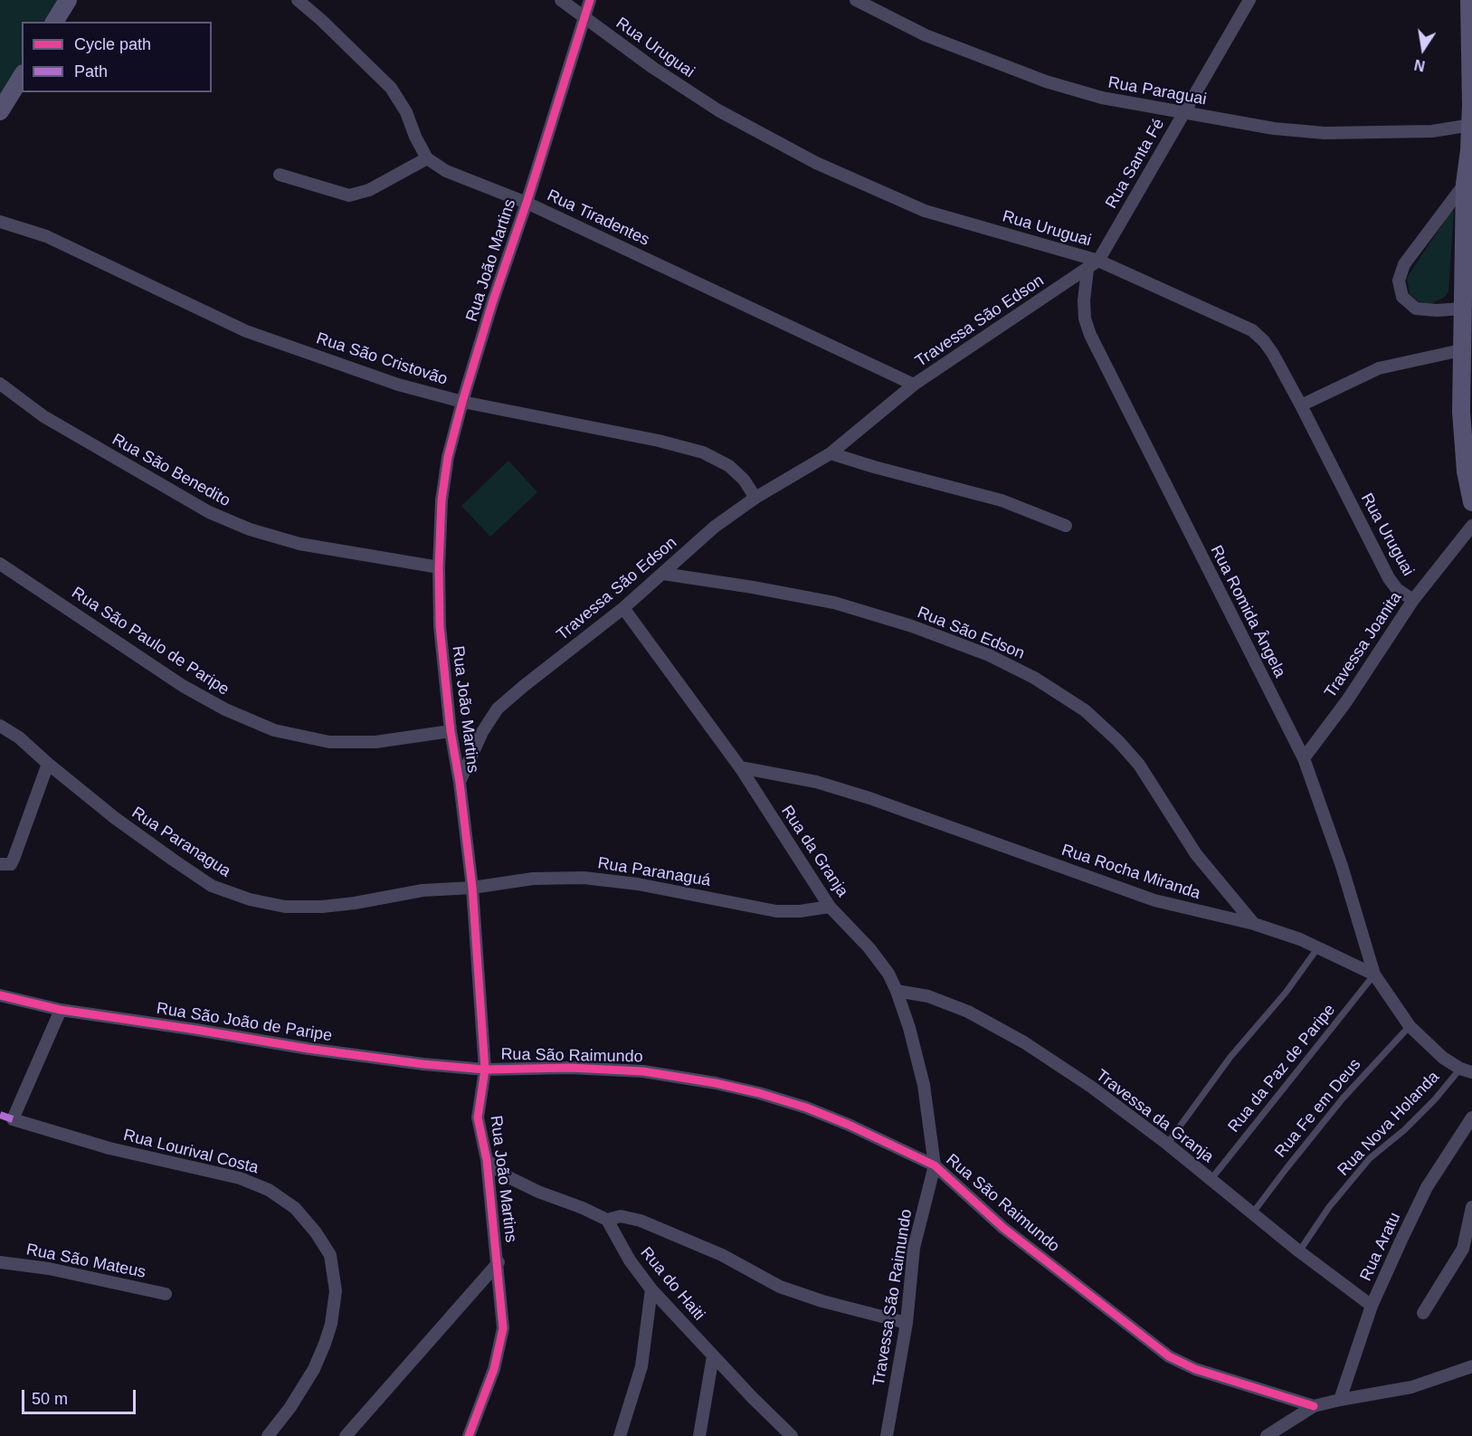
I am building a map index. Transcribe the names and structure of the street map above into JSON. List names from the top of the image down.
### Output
{
  "streets": {
    "street": [
      "Rua Uruguai",
      "Rua Paraguai",
      "Rua Santa Fé",
      "Rua Tiradentes",
      "Rua João Martins",
      "Travessa São Edson",
      "Rua São Cristovão",
      "Rua São Benedito",
      "Rua Romida Ângela",
      "Rua São Edson",
      "Rua São Paulo de Paripe",
      "Travessa Joanita",
      "Rua Paranagua",
      "Rua da Granja",
      "Rua Paranaguá",
      "Rua Rocha Miranda",
      "Rua São João de Paripe",
      "Rua São Raimundo",
      "Travessa da Granja",
      "Rua Lourival Costa",
      "Rua Aratu",
      "Rua São Mateus",
      "Rua do Haiti",
      "Travessa São Raimundo"
    ],
    "lane": ["Rua da Paz de Paripe", "Rua Fe em Deus", "Rua Nova Holanda"]
  },
  "crossings": [
    ["Rua Uruguai", "Rua Santa Fé"],
    ["Rua Uruguai", "Rua João Martins"],
    ["Rua Uruguai", "Travessa São Edson"],
    ["Rua Uruguai", "Travessa Joanita"],
    ["Rua Paraguai", "Rua Santa Fé"],
    ["Rua Santa Fé", "Travessa São Edson"],
    ["Rua Tiradentes", "Rua João Martins"],
    ["Rua Tiradentes", "Travessa São Edson"],
    ["Rua João Martins", "Travessa São Edson"],
    ["Rua João Martins", "Rua São Cristovão"],
    ["Rua João Martins", "Rua São Benedito"],
    ["Rua João Martins", "Rua São Paulo de Paripe"],
    ["Rua João Martins", "Rua Paranagua"],
    ["Rua João Martins", "Rua Paranaguá"],
    ["Rua João Martins", "Rua São João de Paripe"],
    ["Rua João Martins", "Rua São Raimundo"],
    ["Travessa São Edson", "Rua São Cristovão"],
    ["Travessa São Edson", "Rua Romida Ângela"],
    ["Travessa São Edson", "Rua São Edson"],
    ["Travessa São Edson", "Rua da Granja"],
    ["Rua Romida Ângela", "Travessa Joanita"],
    ["Rua Romida Ângela", "Rua Rocha Miranda"],
    ["Rua Romida Ângela", "Rua da Paz de Paripe"],
    ["Rua São Edson", "Rua Rocha Miranda"],
    ["Rua Paranagua", "Rua Paranaguá"],
    ["Rua da Granja", "Rua Paranaguá"],
    ["Rua da Granja", "Rua Rocha Miranda"],
    ["Rua da Granja", "Rua São Raimundo"],
    ["Rua da Granja", "Travessa da Granja"],
    ["Rua da Granja", "Travessa São Raimundo"],
    ["Rua Rocha Miranda", "Rua da Paz de Paripe"],
    ["Rua Rocha Miranda", "Rua Fe em Deus"],
    ["Rua Rocha Miranda", "Rua Nova Holanda"],
    ["Rua São João de Paripe", "Rua São Raimundo"],
    ["Rua São João de Paripe", "Rua Lourival Costa"],
    ["Rua São Raimundo", "Travessa São Raimundo"],
    ["Rua da Paz de Paripe", "Travessa da Granja"],
    ["Rua Fe em Deus", "Travessa da Granja"],
    ["Travessa da Granja", "Rua Nova Holanda"],
    ["Travessa da Granja", "Rua Aratu"]
  ],
  "legend": ["Cycle path", "Path"],
  "scale_bar": "50 m",
  "north": "bottom"
}
